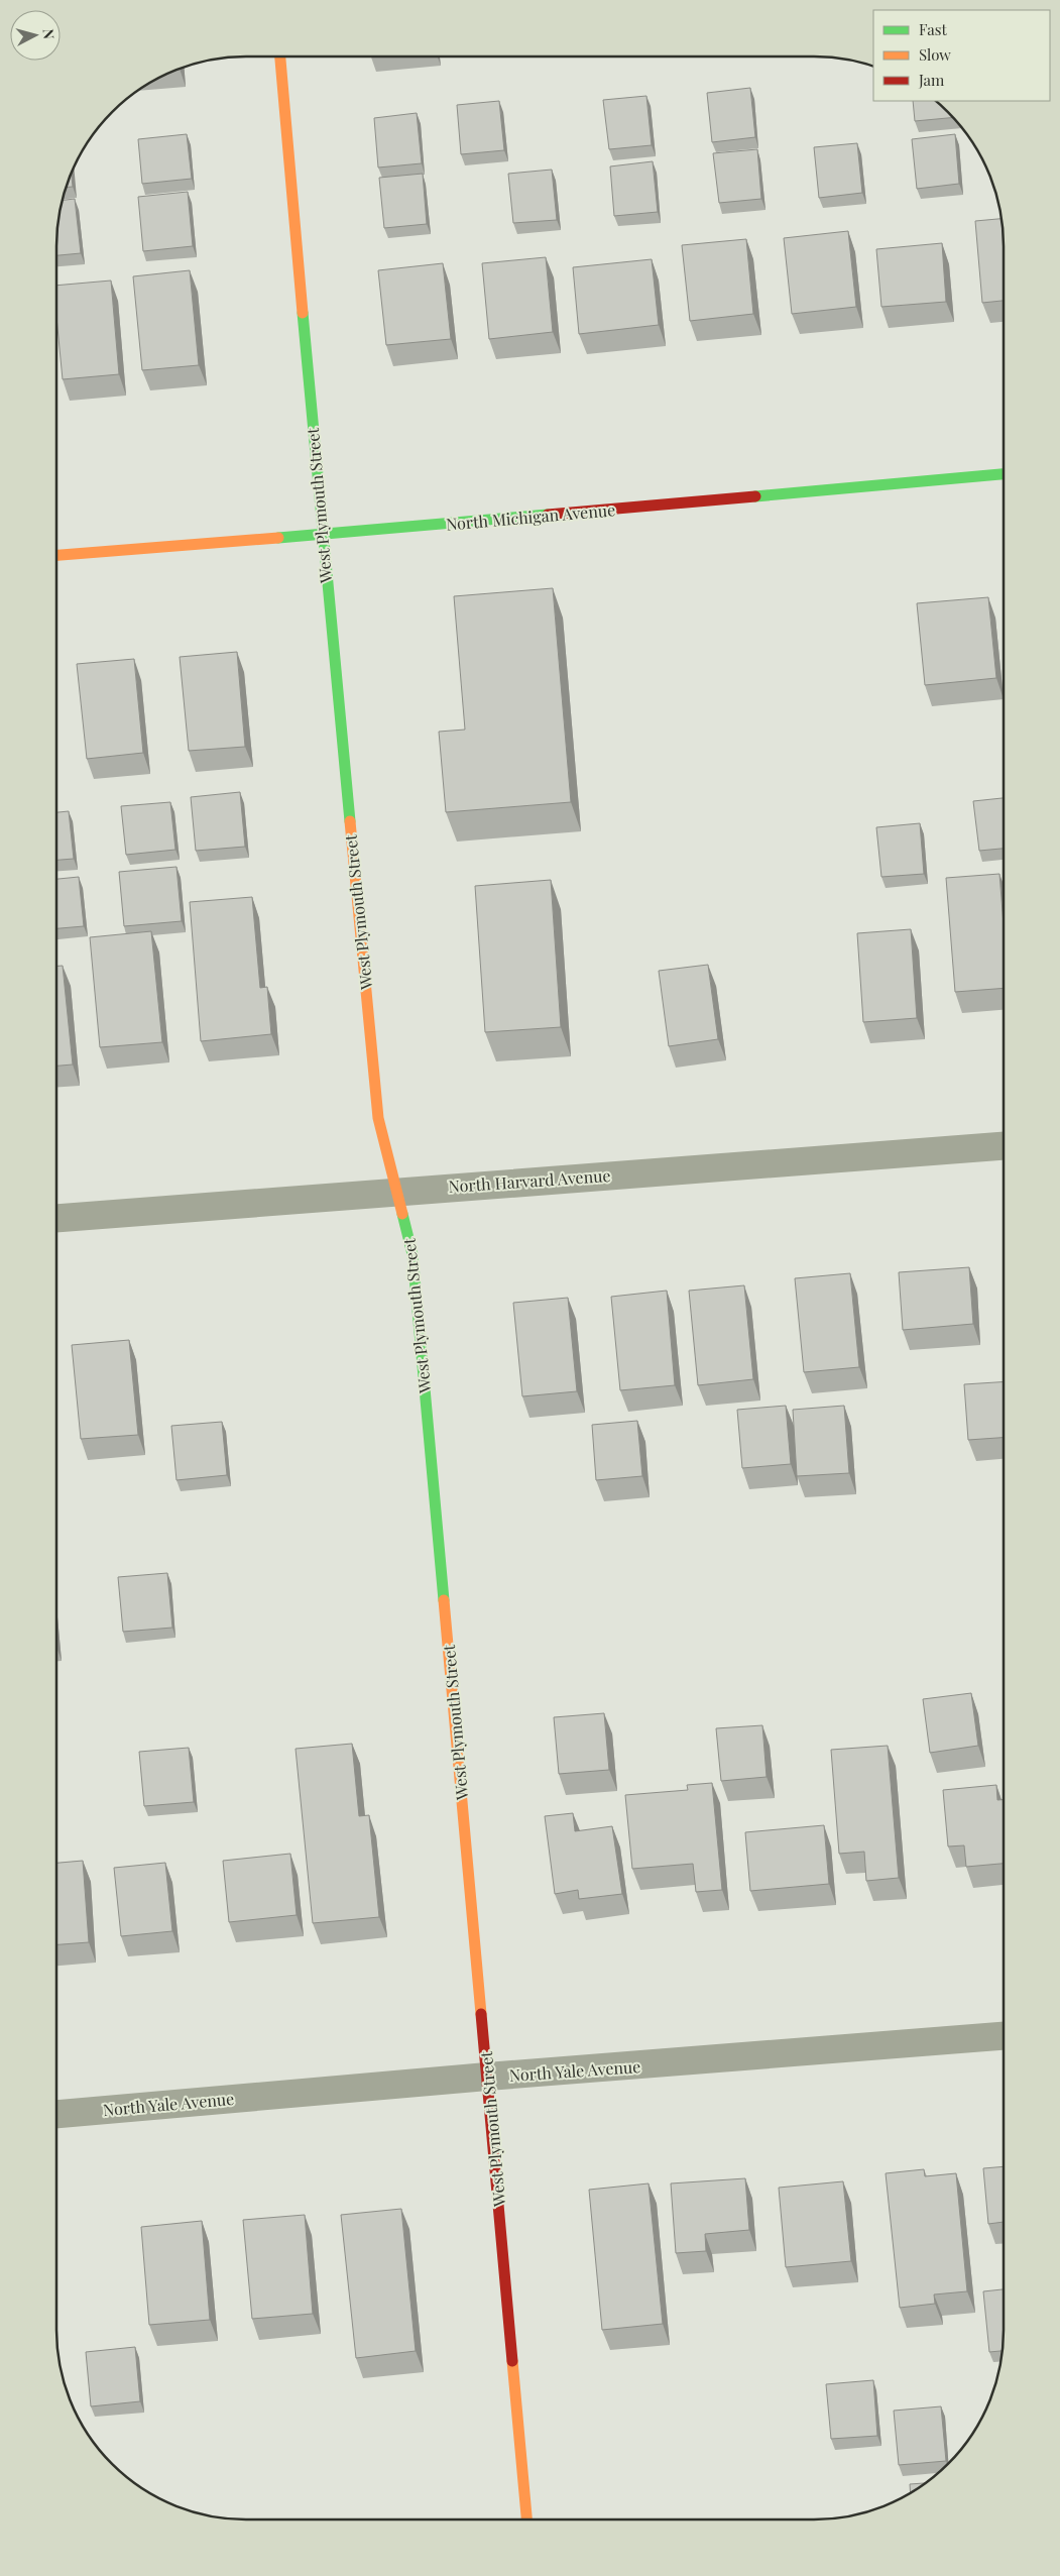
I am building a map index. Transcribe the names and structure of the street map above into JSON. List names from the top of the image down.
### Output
{
  "streets": {
    "street": [
      "West Plymouth Street",
      "North Michigan Avenue",
      "North Harvard Avenue",
      "North Yale Avenue"
    ]
  },
  "crossings": [
    ["West Plymouth Street", "North Michigan Avenue"],
    ["West Plymouth Street", "North Harvard Avenue"],
    ["West Plymouth Street", "North Yale Avenue"]
  ],
  "legend": ["Fast", "Slow", "Jam"],
  "north": "right"
}
